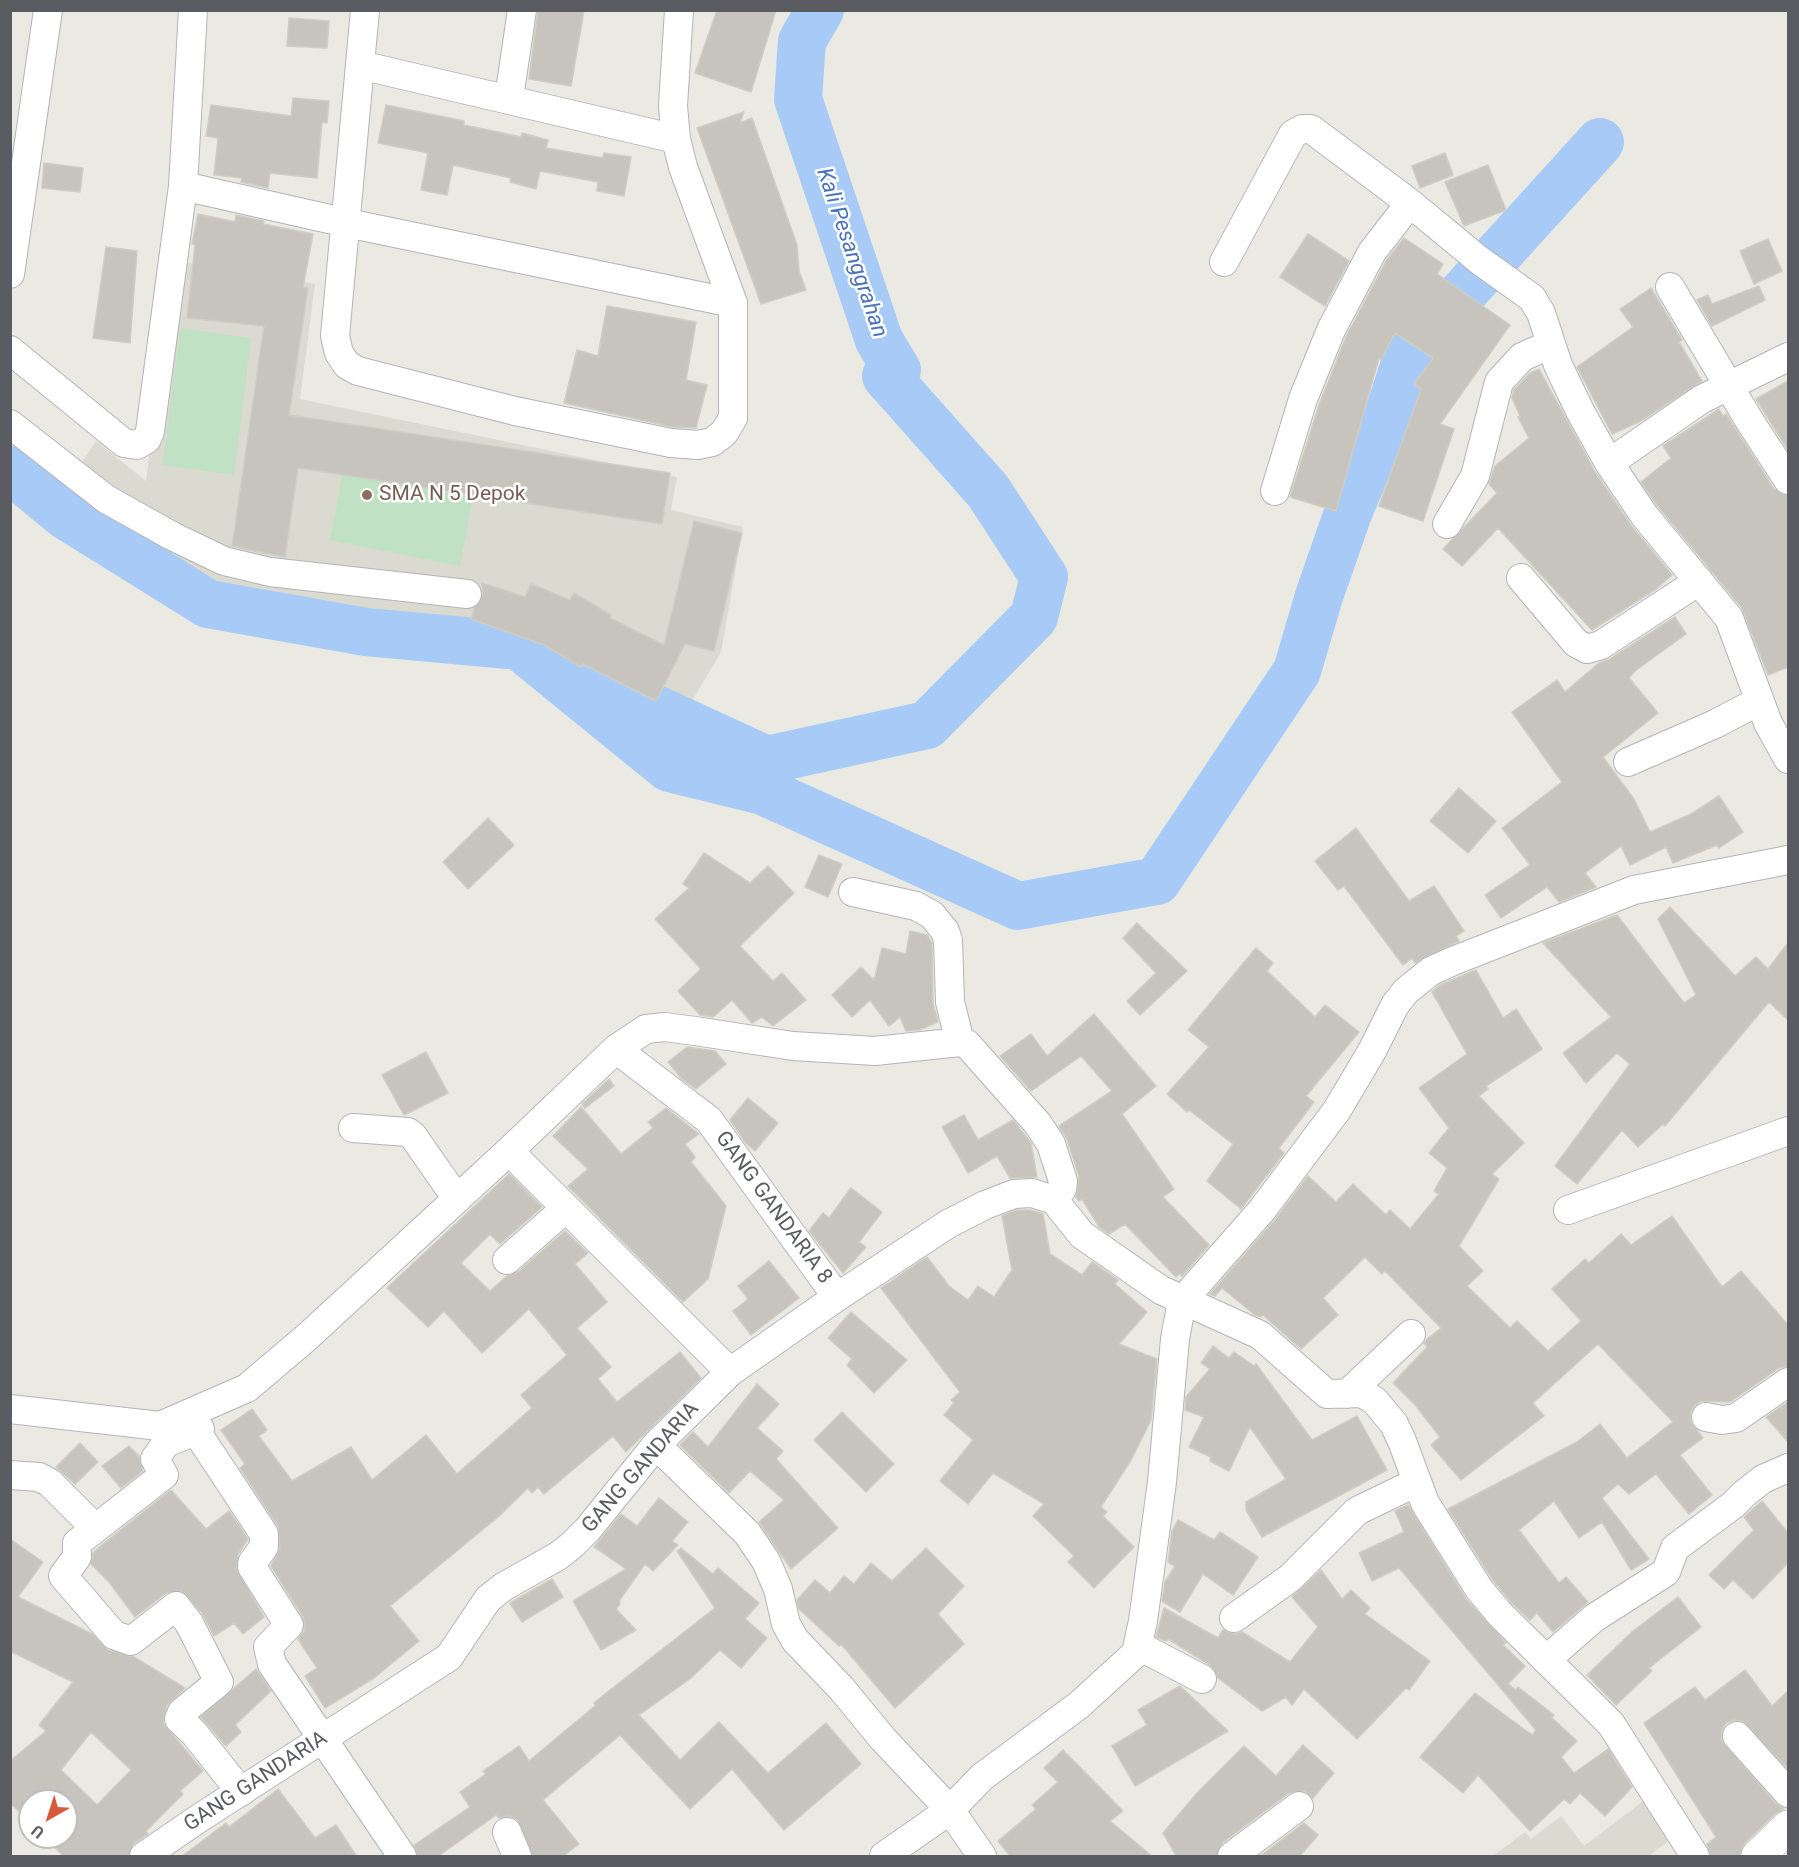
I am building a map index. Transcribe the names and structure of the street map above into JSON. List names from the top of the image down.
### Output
{
  "streets": {
    "street": ["GANG GANDARIA 8", "GANG GANDARIA"]
  },
  "crossings": [
    ["GANG GANDARIA 8", "GANG GANDARIA"]
  ],
  "water": ["Kali Pesanggrahan"],
  "places": ["SMA N 5 Depok"],
  "north": "bottom left"
}
